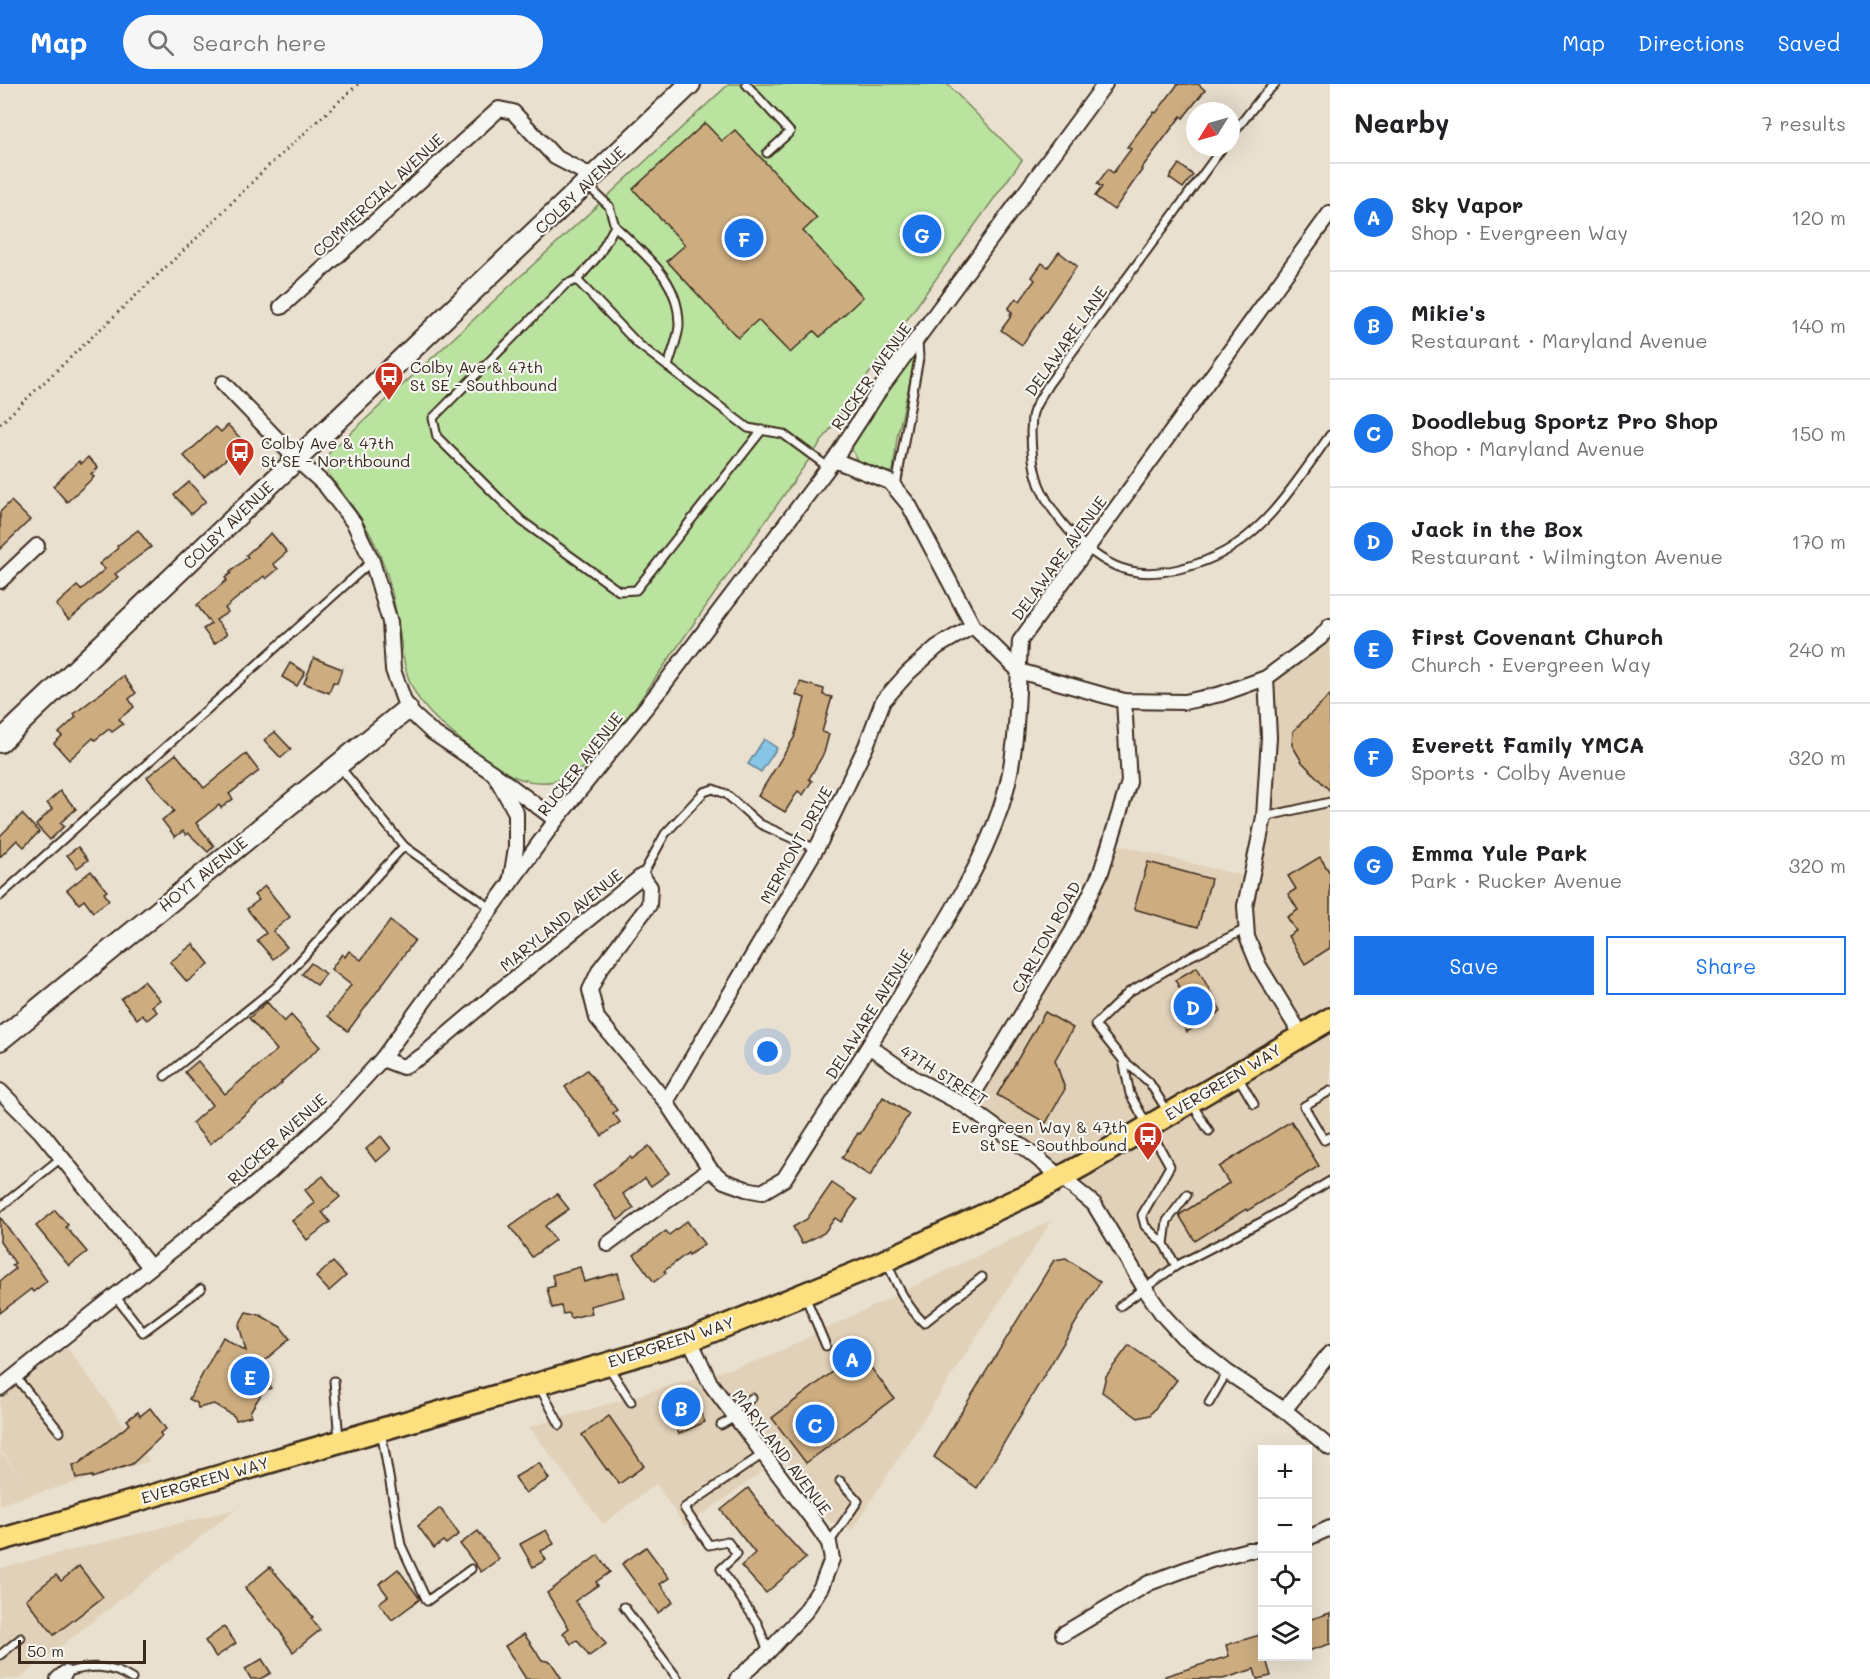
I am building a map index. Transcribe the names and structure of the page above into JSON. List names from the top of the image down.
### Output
{
  "streets": {
    "main road": ["COLBY AVENUE", "HOYT AVENUE", "EVERGREEN WAY"],
    "street": [
      "COMMERCIAL AVENUE",
      "RUCKER AVENUE",
      "DELAWARE AVENUE",
      "MERMONT DRIVE",
      "MARYLAND AVENUE",
      "CARLTON ROAD",
      "47TH STREET"
    ],
    "lane": ["DELAWARE LANE"]
  },
  "crossings": [
    ["COLBY AVENUE", "COMMERCIAL AVENUE"],
    ["DELAWARE LANE", "DELAWARE AVENUE"],
    ["RUCKER AVENUE", "MARYLAND AVENUE"],
    ["DELAWARE AVENUE", "MARYLAND AVENUE"],
    ["DELAWARE AVENUE", "47TH STREET"],
    ["MERMONT DRIVE", "MARYLAND AVENUE"],
    ["MARYLAND AVENUE", "EVERGREEN WAY"],
    ["CARLTON ROAD", "47TH STREET"],
    ["47TH STREET", "EVERGREEN WAY"]
  ],
  "places": {
    "bus stop": ["Colby Ave & 47th St SE - Southbound", "Colby Ave & 47th St SE - Northbound", "Evergreen Way & 47th St SE - Southbound"]
  },
  "scale_bar": "50 m",
  "north": "bottom left",
  "page": {
    "header": "Map",
    "search": "Search here",
    "nav": ["Map", "Directions", "Saved"],
    "heading": ["Nearby", "7 results"],
    "list": [
      {
        "mark": "A",
        "name": "Sky Vapor",
        "note": "Shop · Evergreen Way",
        "value": "120 m"
      },
      {
        "mark": "B",
        "name": "Mikie's",
        "note": "Restaurant · Maryland Avenue",
        "value": "140 m"
      },
      {
        "mark": "C",
        "name": "Doodlebug Sportz Pro Shop",
        "note": "Shop · Maryland Avenue",
        "value": "150 m"
      },
      {
        "mark": "D",
        "name": "Jack in the Box",
        "note": "Restaurant · Wilmington Avenue",
        "value": "170 m"
      },
      {
        "mark": "E",
        "name": "First Covenant Church",
        "note": "Church · Evergreen Way",
        "value": "240 m"
      },
      {
        "mark": "F",
        "name": "Everett Family YMCA",
        "note": "Sports · Colby Avenue",
        "value": "320 m"
      },
      {
        "mark": "G",
        "name": "Emma Yule Park",
        "note": "Park · Rucker Avenue",
        "value": "320 m"
      }
    ],
    "pins": [
      "G",
      "F",
      "D",
      "A",
      "E",
      "B",
      "C"
    ],
    "buttons": ["Save", "Share"],
    "map_buttons": ["+", "−"],
    "scale": "50 m"
  }
}
